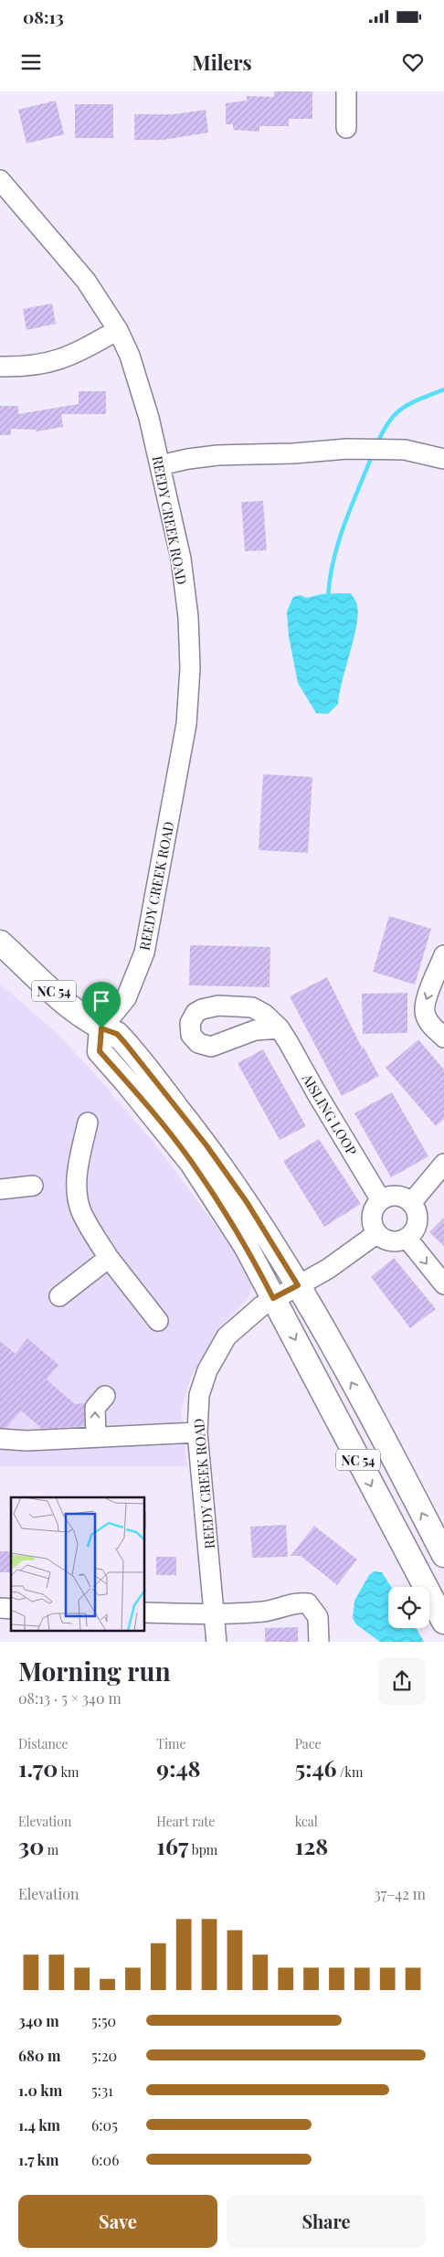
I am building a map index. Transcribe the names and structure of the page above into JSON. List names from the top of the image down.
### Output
{
  "streets": {
    "main road": ["NC 54"],
    "street": ["REEDY CREEK ROAD", "AISLING LOOP"]
  },
  "crossings": [
    ["REEDY CREEK ROAD", "NC 54"],
    ["REEDY CREEK ROAD", "AISLING LOOP"]
  ],
  "page": {
    "status": "08:13",
    "header": "Milers",
    "heading": ["Morning run", "08:13 · 5 × 340 m"],
    "stats": [
      ["Distance", "1.70 km"],
      ["Time", "9:48"],
      ["Pace", "5:46 /km"],
      ["Elevation", "30 m"],
      ["Heart rate", "167 bpm"],
      ["kcal", "128"]
    ],
    "chart": ["Elevation", "37–42 m"],
    "list": [
      {
        "name": "340 m",
        "note": "5:50"
      },
      {
        "name": "680 m",
        "note": "5:20"
      },
      {
        "name": "1.0 km",
        "note": "5:31"
      },
      {
        "name": "1.4 km",
        "note": "6:05"
      },
      {
        "name": "1.7 km",
        "note": "6:06"
      }
    ],
    "buttons": ["Save", "Share"]
  }
}
